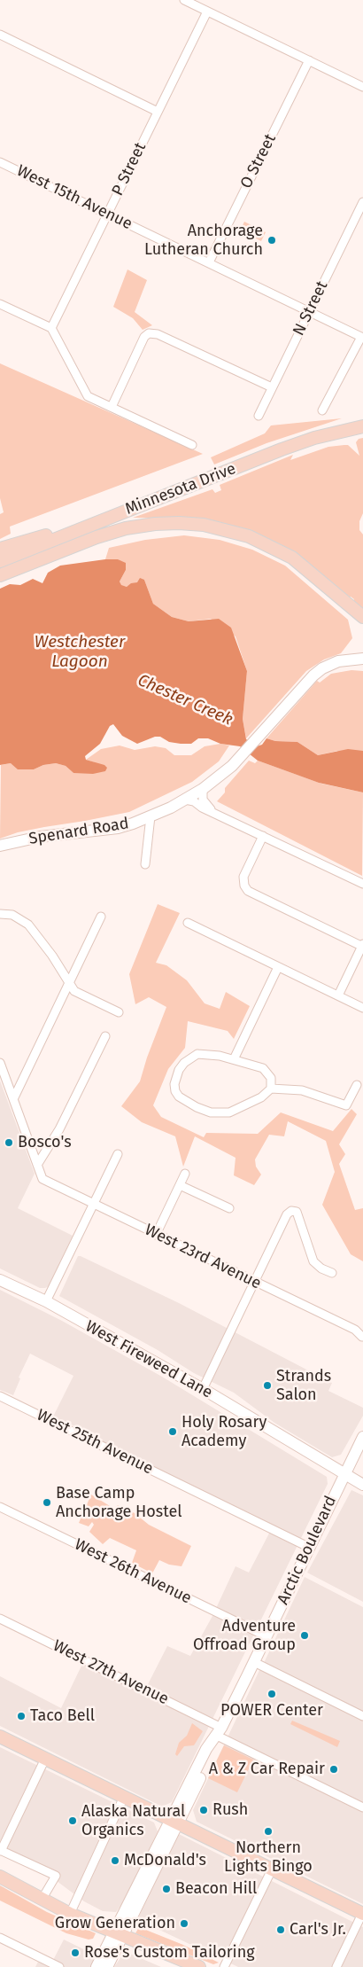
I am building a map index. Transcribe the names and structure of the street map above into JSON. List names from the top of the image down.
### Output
{
  "streets": {
    "main road": [
      "Minnesota Drive",
      "Spenard Road",
      "West Fireweed Lane",
      "Arctic Boulevard"
    ],
    "street": [
      "O Street",
      "P Street",
      "West 15th Avenue",
      "N Street",
      "West 23rd Avenue",
      "West 25th Avenue",
      "West 26th Avenue",
      "West 27th Avenue"
    ]
  },
  "crossings": [
    ["O Street", "West 15th Avenue"],
    ["P Street", "West 15th Avenue"],
    ["West 15th Avenue", "N Street"],
    ["West Fireweed Lane", "Arctic Boulevard"],
    ["West 25th Avenue", "Arctic Boulevard"],
    ["Arctic Boulevard", "West 26th Avenue"],
    ["Arctic Boulevard", "West 27th Avenue"]
  ],
  "water": ["Westchester Lagoon", "Chester Creek"],
  "places": [
    "Anchorage Lutheran Church",
    "Bosco's",
    "Strands Salon",
    "Holy Rosary Academy",
    "Base Camp Anchorage Hostel",
    "Adventure Offroad Group",
    "POWER Center",
    "Taco Bell",
    "A & Z Car Repair",
    "Rush",
    "Alaska Natural Organics",
    "Northern Lights Bingo",
    "McDonald's",
    "Beacon Hill",
    "Grow Generation",
    "Carl's Jr.",
    "Rose's Custom Tailoring"
  ]
}
